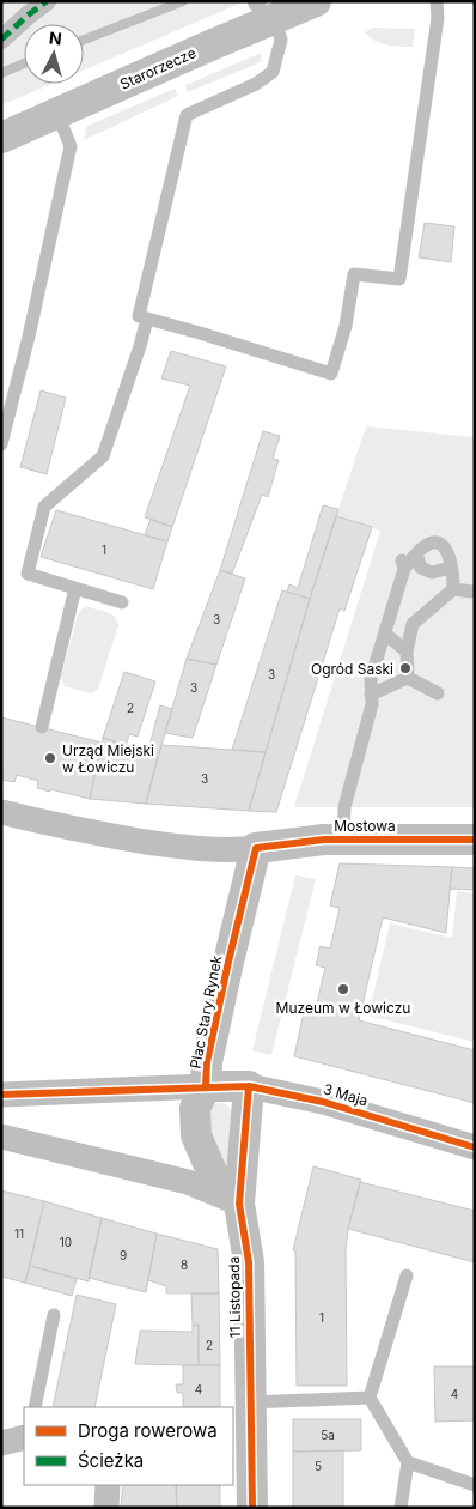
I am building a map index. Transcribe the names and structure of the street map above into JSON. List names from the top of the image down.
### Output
{
  "streets": {
    "street": [
      "Starorzecze",
      "Mostowa",
      "Plac Stary Rynek",
      "3 Maja",
      "11 Listopada"
    ]
  },
  "crossings": [
    ["Mostowa", "Plac Stary Rynek"],
    ["Plac Stary Rynek", "3 Maja"],
    ["3 Maja", "11 Listopada"]
  ],
  "places": ["Ogród Saski", "Urząd Miejski w Łowiczu", "Muzeum w Łowiczu"],
  "house_numbers": [
    "1",
    "3",
    "3",
    "3",
    "2",
    "3",
    "11",
    "10",
    "9",
    "8",
    "1",
    "2",
    "4",
    "4",
    "5a",
    "5"
  ],
  "legend": ["Droga rowerowa", "Ścieżka"],
  "north": "top"
}
